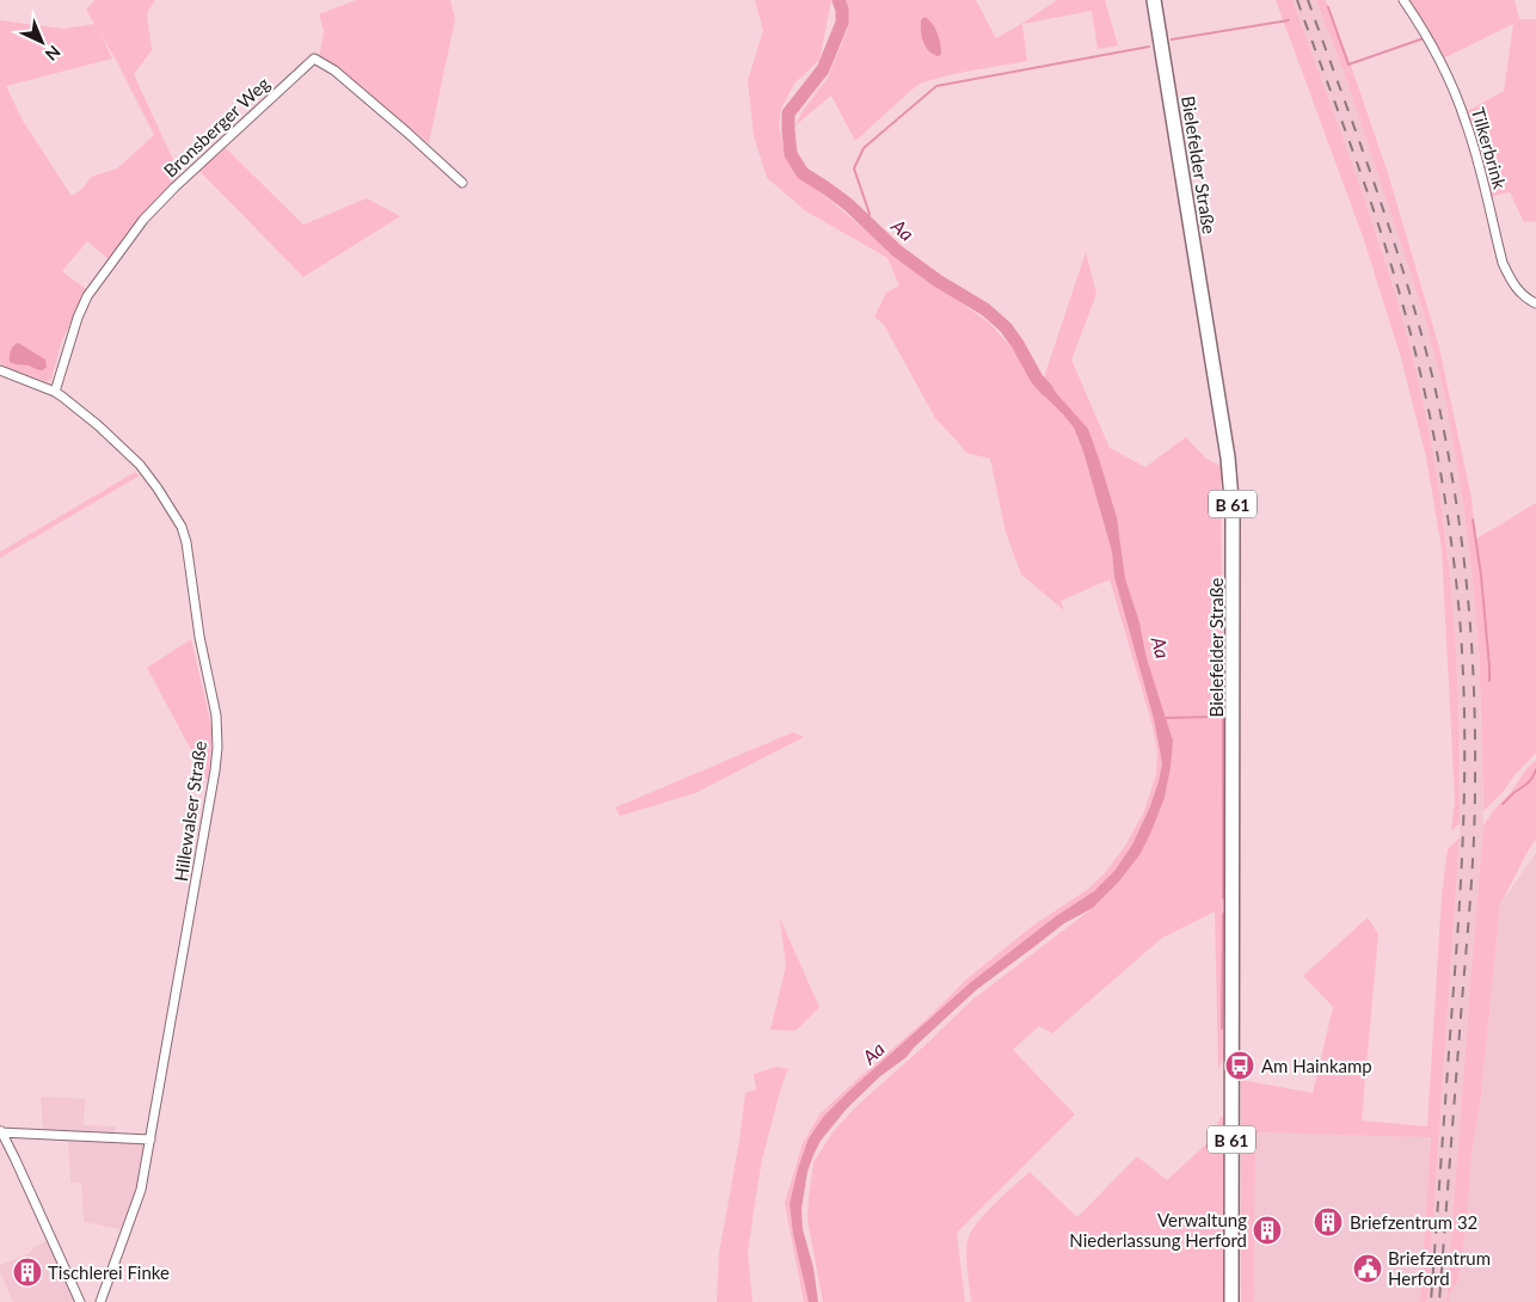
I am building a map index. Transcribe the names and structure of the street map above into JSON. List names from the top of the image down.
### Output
{
  "streets": {
    "main road": ["Bielefelder Straße", "B 61"],
    "street": ["Bronsberger Weg", "Tilkerbrink", "Hillewalser Straße"]
  },
  "crossings": [
    ["Bronsberger Weg", "Hillewalser Straße"]
  ],
  "water": ["Aa"],
  "places": {
    "bus stop": ["Am Hainkamp"],
    "building": ["Briefzentrum 32", "Verwaltung Niederlassung Herford", "Tischlerei Finke"],
    "public building": ["Briefzentrum Herford"]
  },
  "north": "bottom right"
}
